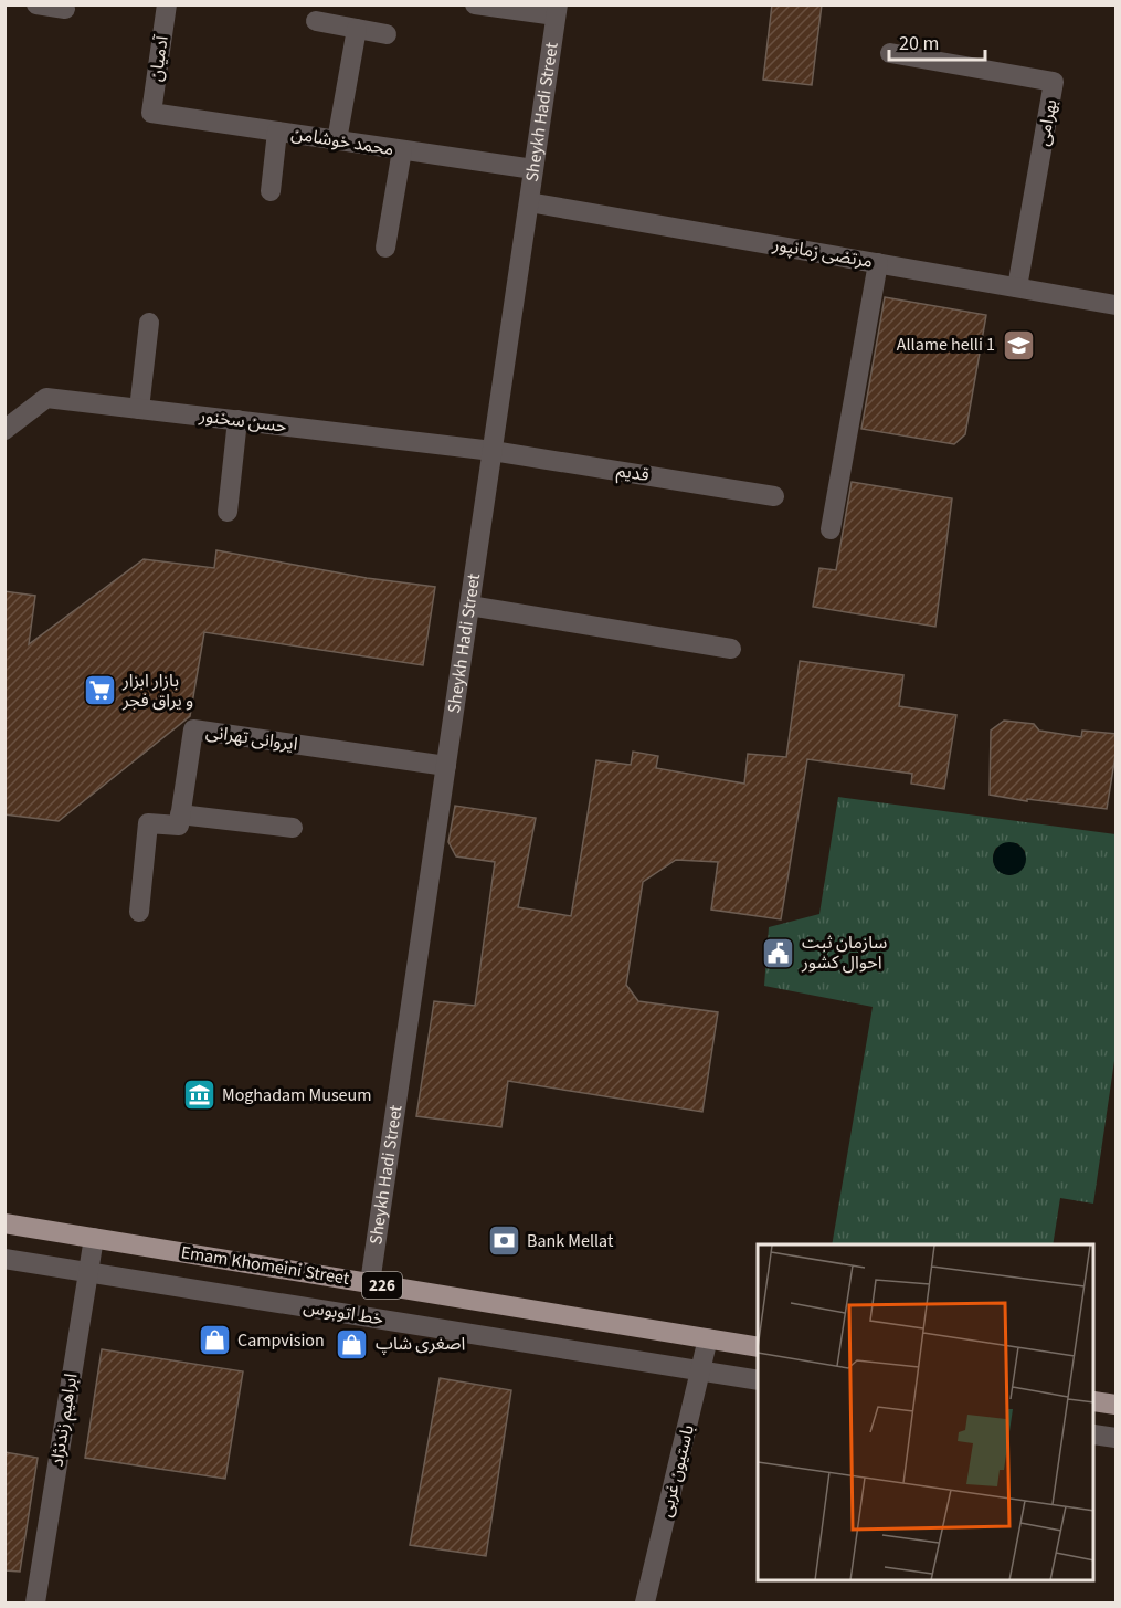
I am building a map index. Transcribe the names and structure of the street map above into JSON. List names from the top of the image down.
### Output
{
  "streets": {
    "main road": ["Emam Khomeini Street", "226"],
    "street": [
      "آدمیان",
      "Sheykh Hadi Street",
      "بهرامی",
      "محمد خوشامن",
      "مرتضی زمانپور",
      "حسن سخنور",
      "قدیم",
      "ایروانی تهرانی",
      "خط اتوبوس",
      "ابراهیم زندنژاد",
      "باستیون غربی"
    ]
  },
  "crossings": [
    ["آدمیان", "محمد خوشامن"],
    ["Sheykh Hadi Street", "محمد خوشامن"],
    ["Sheykh Hadi Street", "مرتضی زمانپور"],
    ["Sheykh Hadi Street", "حسن سخنور"],
    ["Sheykh Hadi Street", "قدیم"],
    ["Sheykh Hadi Street", "ایروانی تهرانی"],
    ["Sheykh Hadi Street", "Emam Khomeini Street"],
    ["بهرامی", "مرتضی زمانپور"],
    ["حسن سخنور", "قدیم"],
    ["Emam Khomeini Street", "ابراهیم زندنژاد"],
    ["Emam Khomeini Street", "باستیون غربی"],
    ["خط اتوبوس", "ابراهیم زندنژاد"],
    ["خط اتوبوس", "باستیون غربی"]
  ],
  "places": {
    "school or university": ["Allame helli 1"],
    "supermarket": ["بازار ابزار و یراق فجر"],
    "public building": ["سازمان ثبت احوال کشور"],
    "museum": ["Moghadam Museum"],
    "bank": ["Bank Mellat"],
    "shop": ["Campvision", "اصغری شاپ"]
  },
  "scale_bar": "20 m"
}
